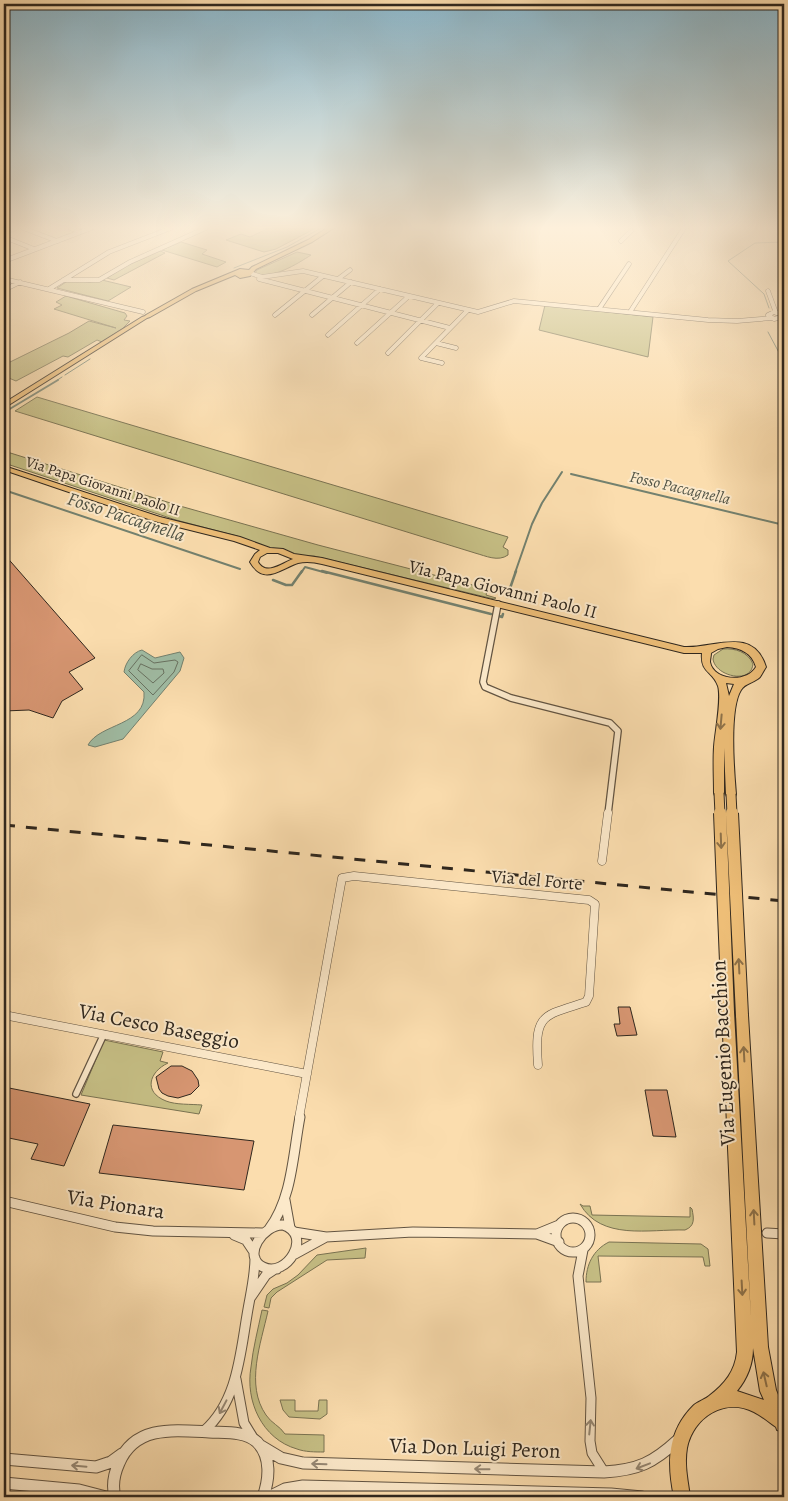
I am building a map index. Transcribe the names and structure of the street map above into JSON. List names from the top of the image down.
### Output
{
  "streets": {
    "main road": ["Via Papa Giovanni Paolo II", "Via Eugenio Bacchion"],
    "street": [
      "Via del Forte",
      "Via Cesco Baseggio",
      "Via Pionara",
      "Via Don Luigi Peron"
    ]
  },
  "crossings": [
    ["Via Papa Giovanni Paolo II", "Via del Forte"],
    ["Via Papa Giovanni Paolo II", "Via Eugenio Bacchion"],
    ["Via del Forte", "Via Cesco Baseggio"],
    ["Via Eugenio Bacchion", "Via Don Luigi Peron"]
  ],
  "water": ["Fosso Paccagnella"]
}
